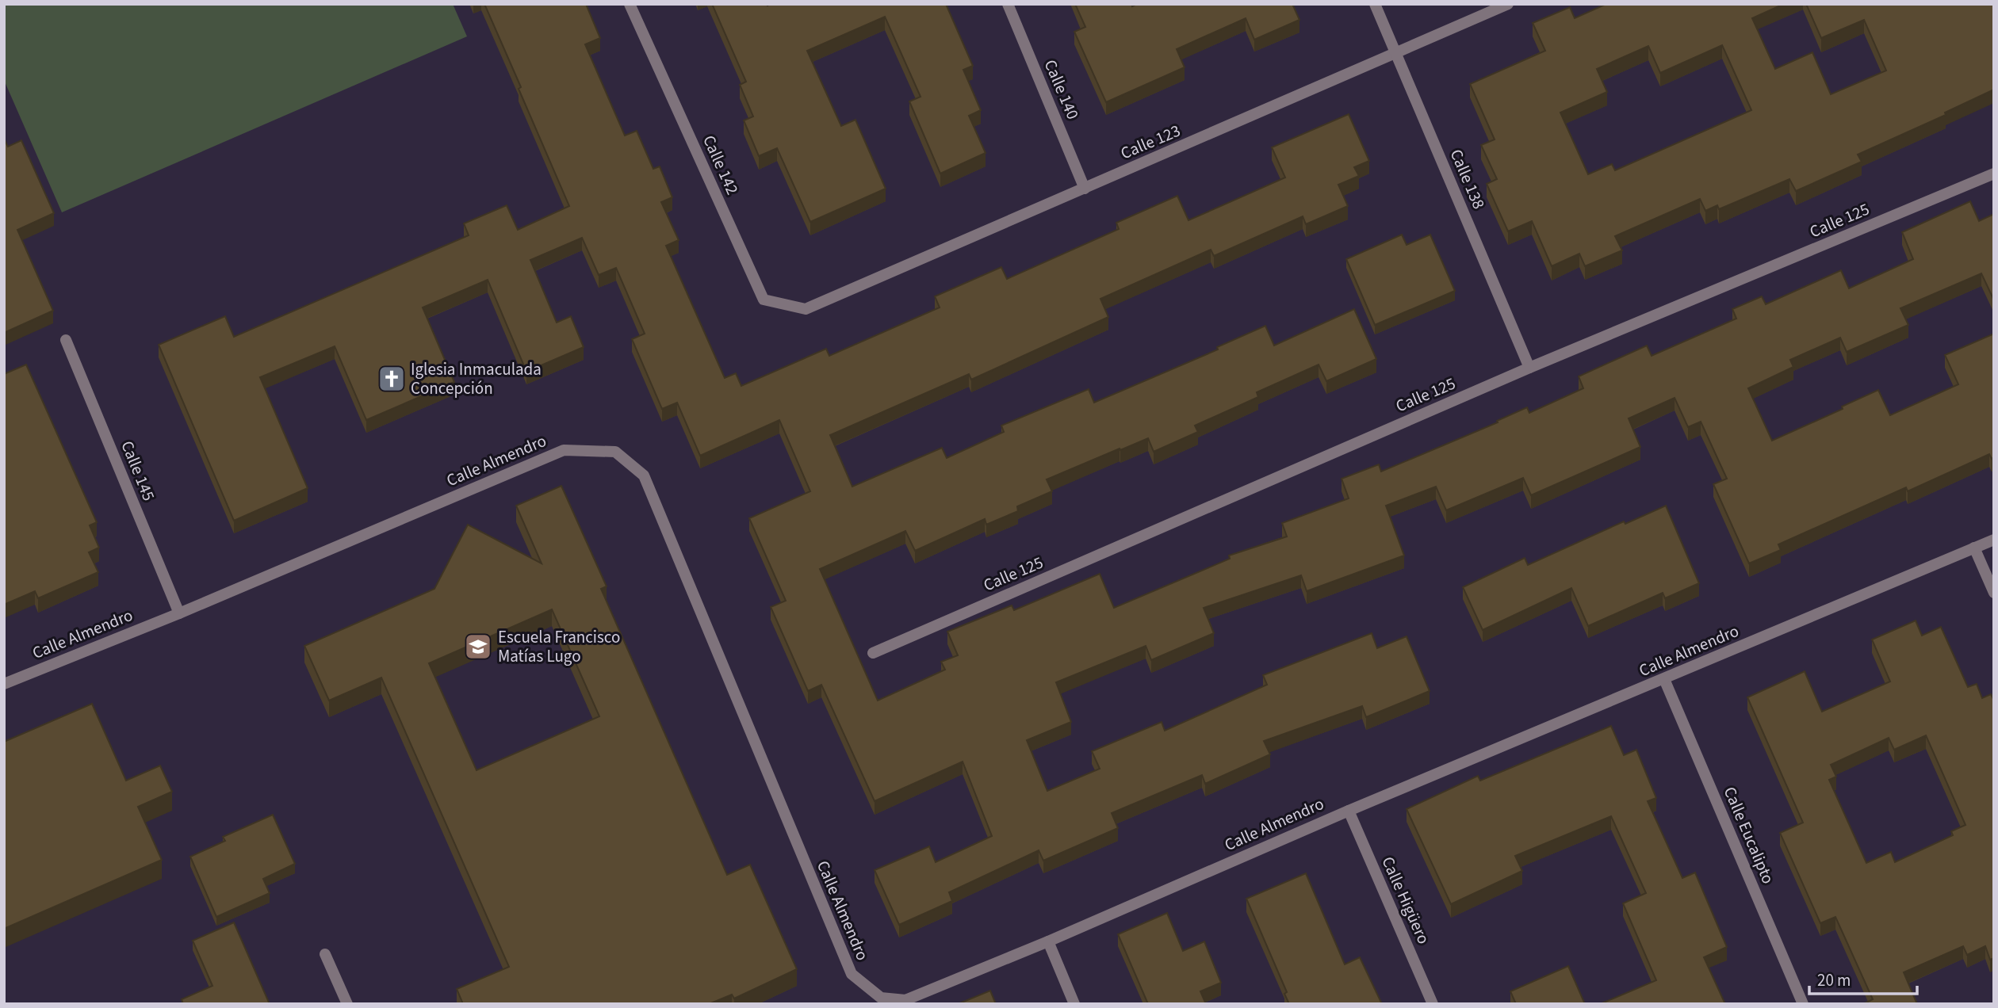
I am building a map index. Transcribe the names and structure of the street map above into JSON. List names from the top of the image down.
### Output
{
  "streets": {
    "street": [
      "Calle 140",
      "Calle 123",
      "Calle 142",
      "Calle 138",
      "Calle 125",
      "Calle Almendro",
      "Calle 145",
      "Calle Eucalipto",
      "Calle Higüero"
    ]
  },
  "crossings": [
    ["Calle 140", "Calle 123"],
    ["Calle 123", "Calle 142"],
    ["Calle 123", "Calle 138"],
    ["Calle 138", "Calle 125"],
    ["Calle Almendro", "Calle 145"],
    ["Calle Almendro", "Calle Eucalipto"],
    ["Calle Almendro", "Calle Higüero"]
  ],
  "places": {
    "church": ["Iglesia Inmaculada Concepción"],
    "school or university": ["Escuela Francisco Matías Lugo"]
  },
  "scale_bar": "20 m"
}
